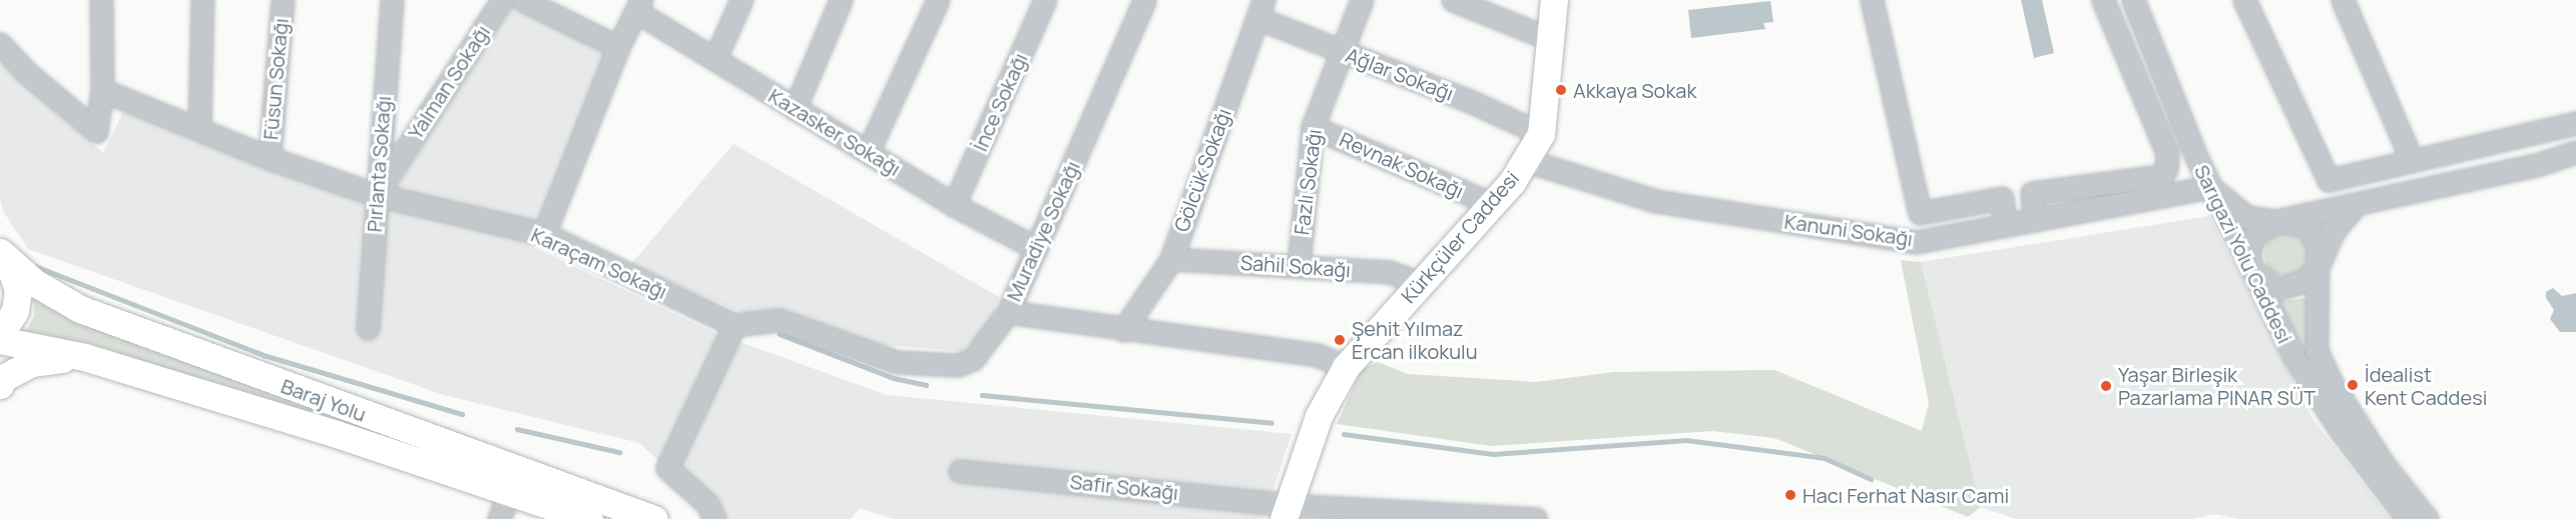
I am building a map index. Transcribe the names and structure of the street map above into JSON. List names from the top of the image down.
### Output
{
  "streets": {
    "main road": ["Kürkçüler Caddesi", "Baraj Yolu"],
    "street": [
      "Ağlar Sokağı",
      "Füsun Sokağı",
      "Yalman Sokağı",
      "İnce Sokağı",
      "Kazasker Sokağı",
      "Pırlanta Sokağı",
      "Revnak Sokağı",
      "Gölcük Sokağı",
      "Fazlı Sokağı",
      "Kanuni Sokağı",
      "Muradiye Sokağı",
      "Sarıgazi Yolu Caddesi",
      "Karaçam Sokağı",
      "Sahil Sokağı",
      "Safir Sokağı"
    ]
  },
  "crossings": [
    ["Ağlar Sokağı", "Gölcük Sokağı"],
    ["Ağlar Sokağı", "Fazlı Sokağı"],
    ["Ağlar Sokağı", "Kürkçüler Caddesi"],
    ["Füsun Sokağı", "Karaçam Sokağı"],
    ["Yalman Sokağı", "Pırlanta Sokağı"],
    ["Yalman Sokağı", "Karaçam Sokağı"],
    ["İnce Sokağı", "Kazasker Sokağı"],
    ["Kazasker Sokağı", "Muradiye Sokağı"],
    ["Pırlanta Sokağı", "Karaçam Sokağı"],
    ["Revnak Sokağı", "Fazlı Sokağı"],
    ["Revnak Sokağı", "Kürkçüler Caddesi"],
    ["Gölcük Sokağı", "Muradiye Sokağı"],
    ["Gölcük Sokağı", "Sahil Sokağı"],
    ["Fazlı Sokağı", "Sahil Sokağı"],
    ["Kanuni Sokağı", "Kürkçüler Caddesi"],
    ["Kanuni Sokağı", "Sarıgazi Yolu Caddesi"],
    ["Muradiye Sokağı", "Kürkçüler Caddesi"],
    ["Kürkçüler Caddesi", "Sahil Sokağı"],
    ["Kürkçüler Caddesi", "Safir Sokağı"]
  ],
  "places": [
    "Akkaya Sokak",
    "Şehit Yılmaz Ercan ilkokulu",
    "İdealist Kent Caddesi",
    "Yaşar Birleşik Pazarlama PINAR SÜT",
    "Hacı Ferhat Nasır Cami"
  ]
}
